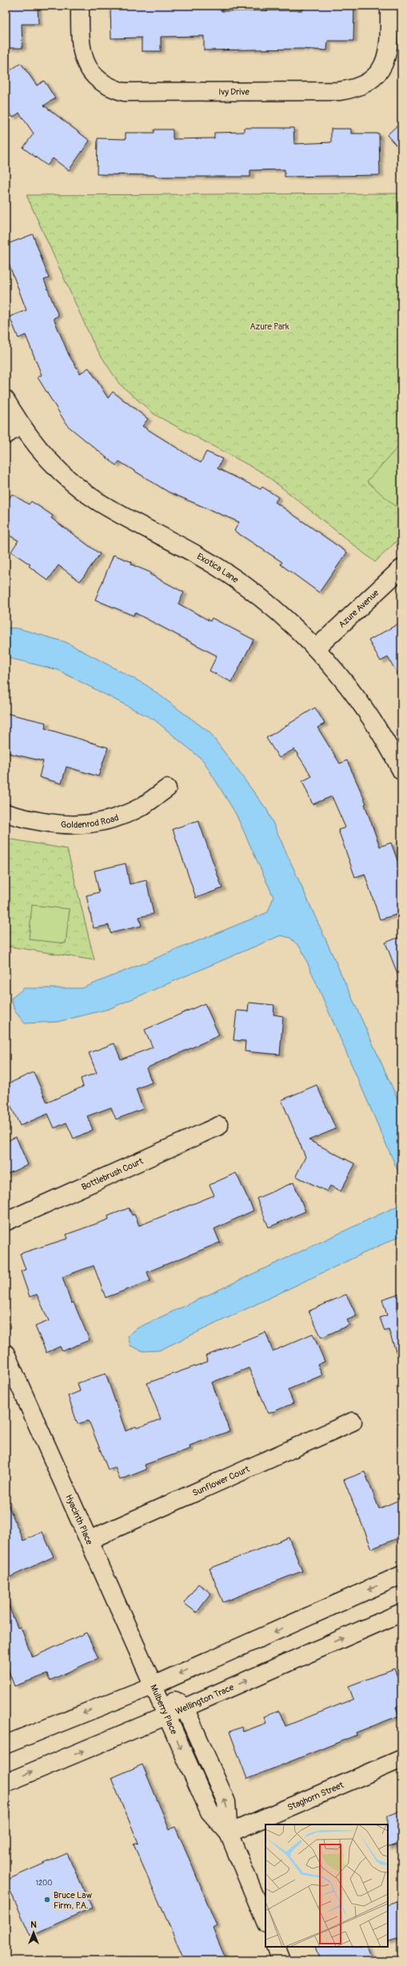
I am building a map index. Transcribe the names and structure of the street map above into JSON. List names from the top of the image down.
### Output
{
  "streets": {
    "street": [
      "Ivy Drive",
      "Exotica Lane",
      "Azure Avenue",
      "Goldenrod Road",
      "Bottlebrush Court",
      "Sunflower Court",
      "Hyacinth Place",
      "Wellington Trace",
      "Mulberry Place",
      "Staghorn Street"
    ]
  },
  "crossings": [
    ["Exotica Lane", "Azure Avenue"],
    ["Sunflower Court", "Hyacinth Place"],
    ["Hyacinth Place", "Mulberry Place"],
    ["Wellington Trace", "Mulberry Place"],
    ["Mulberry Place", "Staghorn Street"]
  ],
  "parks": ["Azure Park"],
  "places": ["Bruce Law Firm, P.A."],
  "house_numbers": ["1200"],
  "north": "top"
}
